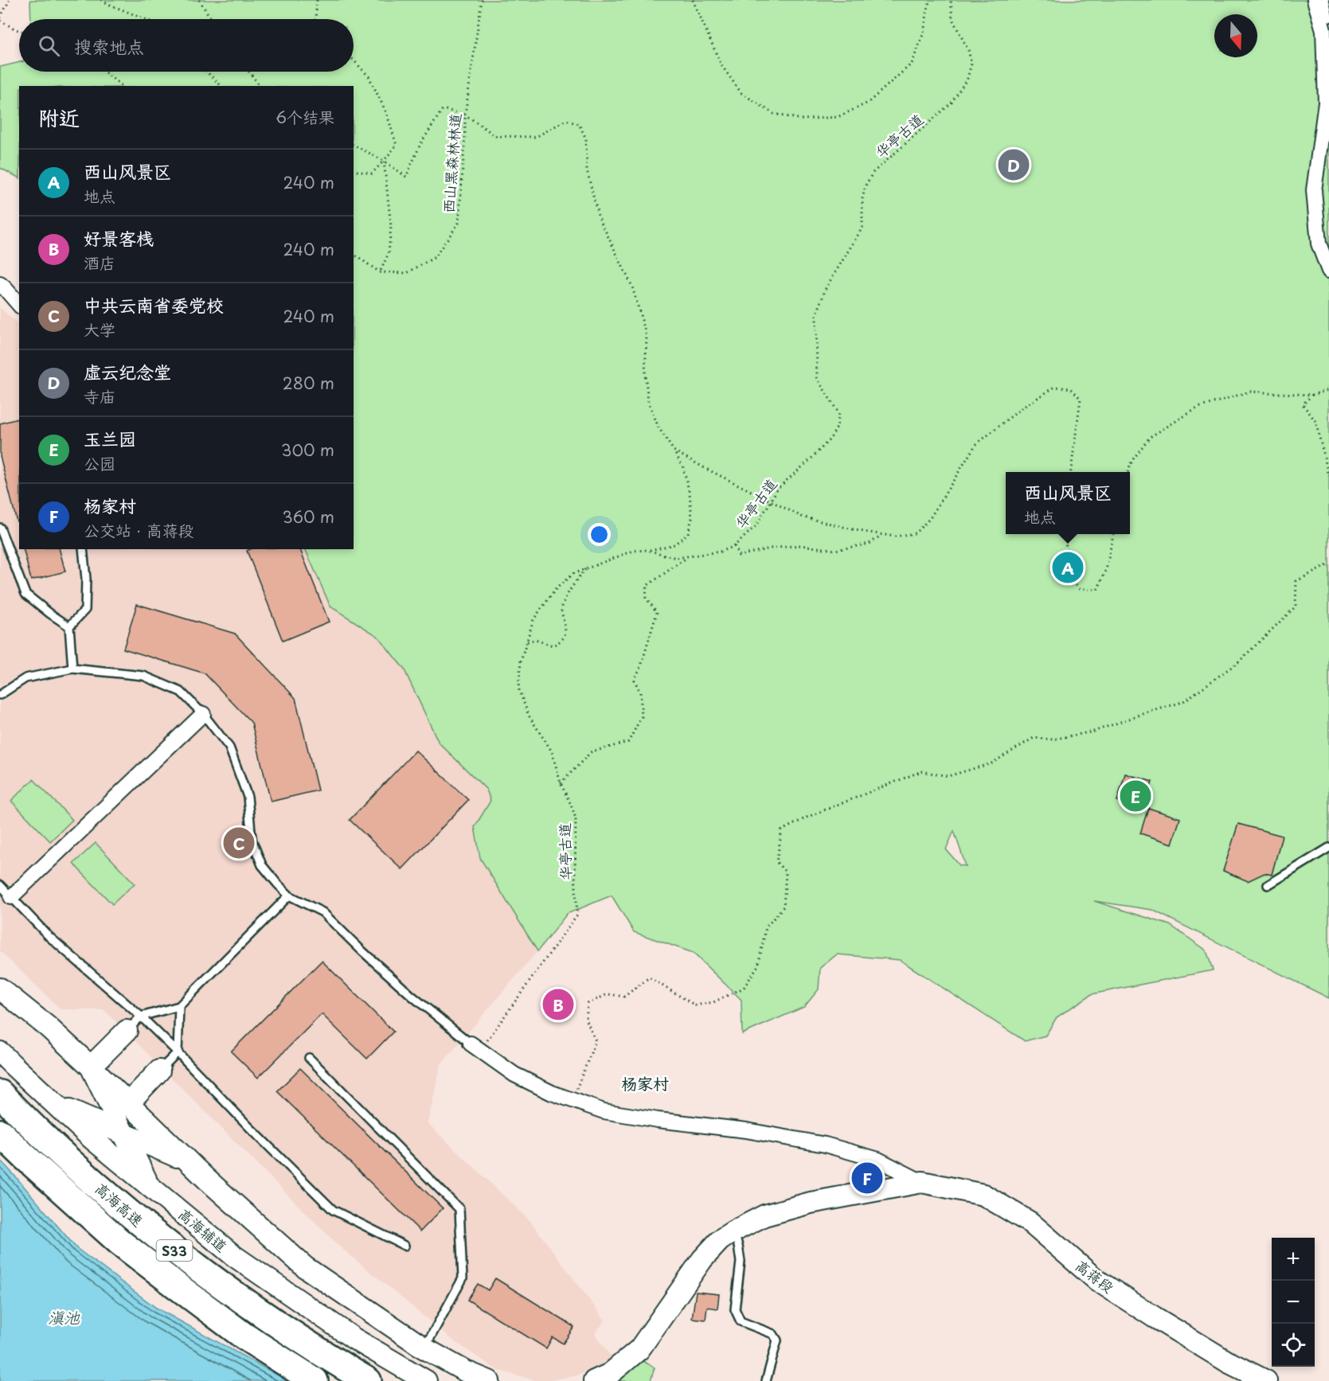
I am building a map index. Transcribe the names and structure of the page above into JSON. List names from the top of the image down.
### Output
{
  "streets": {
    "highway": ["高海高速", "S33"],
    "main road": ["高海辅道", "高蒋段"],
    "path": ["华亭古道", "西山黑森林林道"]
  },
  "districts": ["杨家村"],
  "water": ["滇池"],
  "north": "bottom",
  "page": {
    "search": "搜索地点",
    "heading": ["附近", "6个结果"],
    "pins": [
      "D",
      "A",
      "E",
      "C",
      "B",
      "F"
    ],
    "list": [
      {
        "mark": "A",
        "name": "西山风景区",
        "note": "地点",
        "value": "240 m"
      },
      {
        "mark": "B",
        "name": "好景客栈",
        "note": "酒店",
        "value": "240 m"
      },
      {
        "mark": "C",
        "name": "中共云南省委党校",
        "note": "大学",
        "value": "240 m"
      },
      {
        "mark": "D",
        "name": "虚云纪念堂",
        "note": "寺庙",
        "value": "280 m"
      },
      {
        "mark": "E",
        "name": "玉兰园",
        "note": "公园",
        "value": "300 m"
      },
      {
        "mark": "F",
        "name": "杨家村",
        "note": "公交站 · 高蒋段",
        "value": "360 m"
      }
    ],
    "popup": ["西山风景区", "地点"],
    "map_buttons": ["+", "−"]
  }
}
